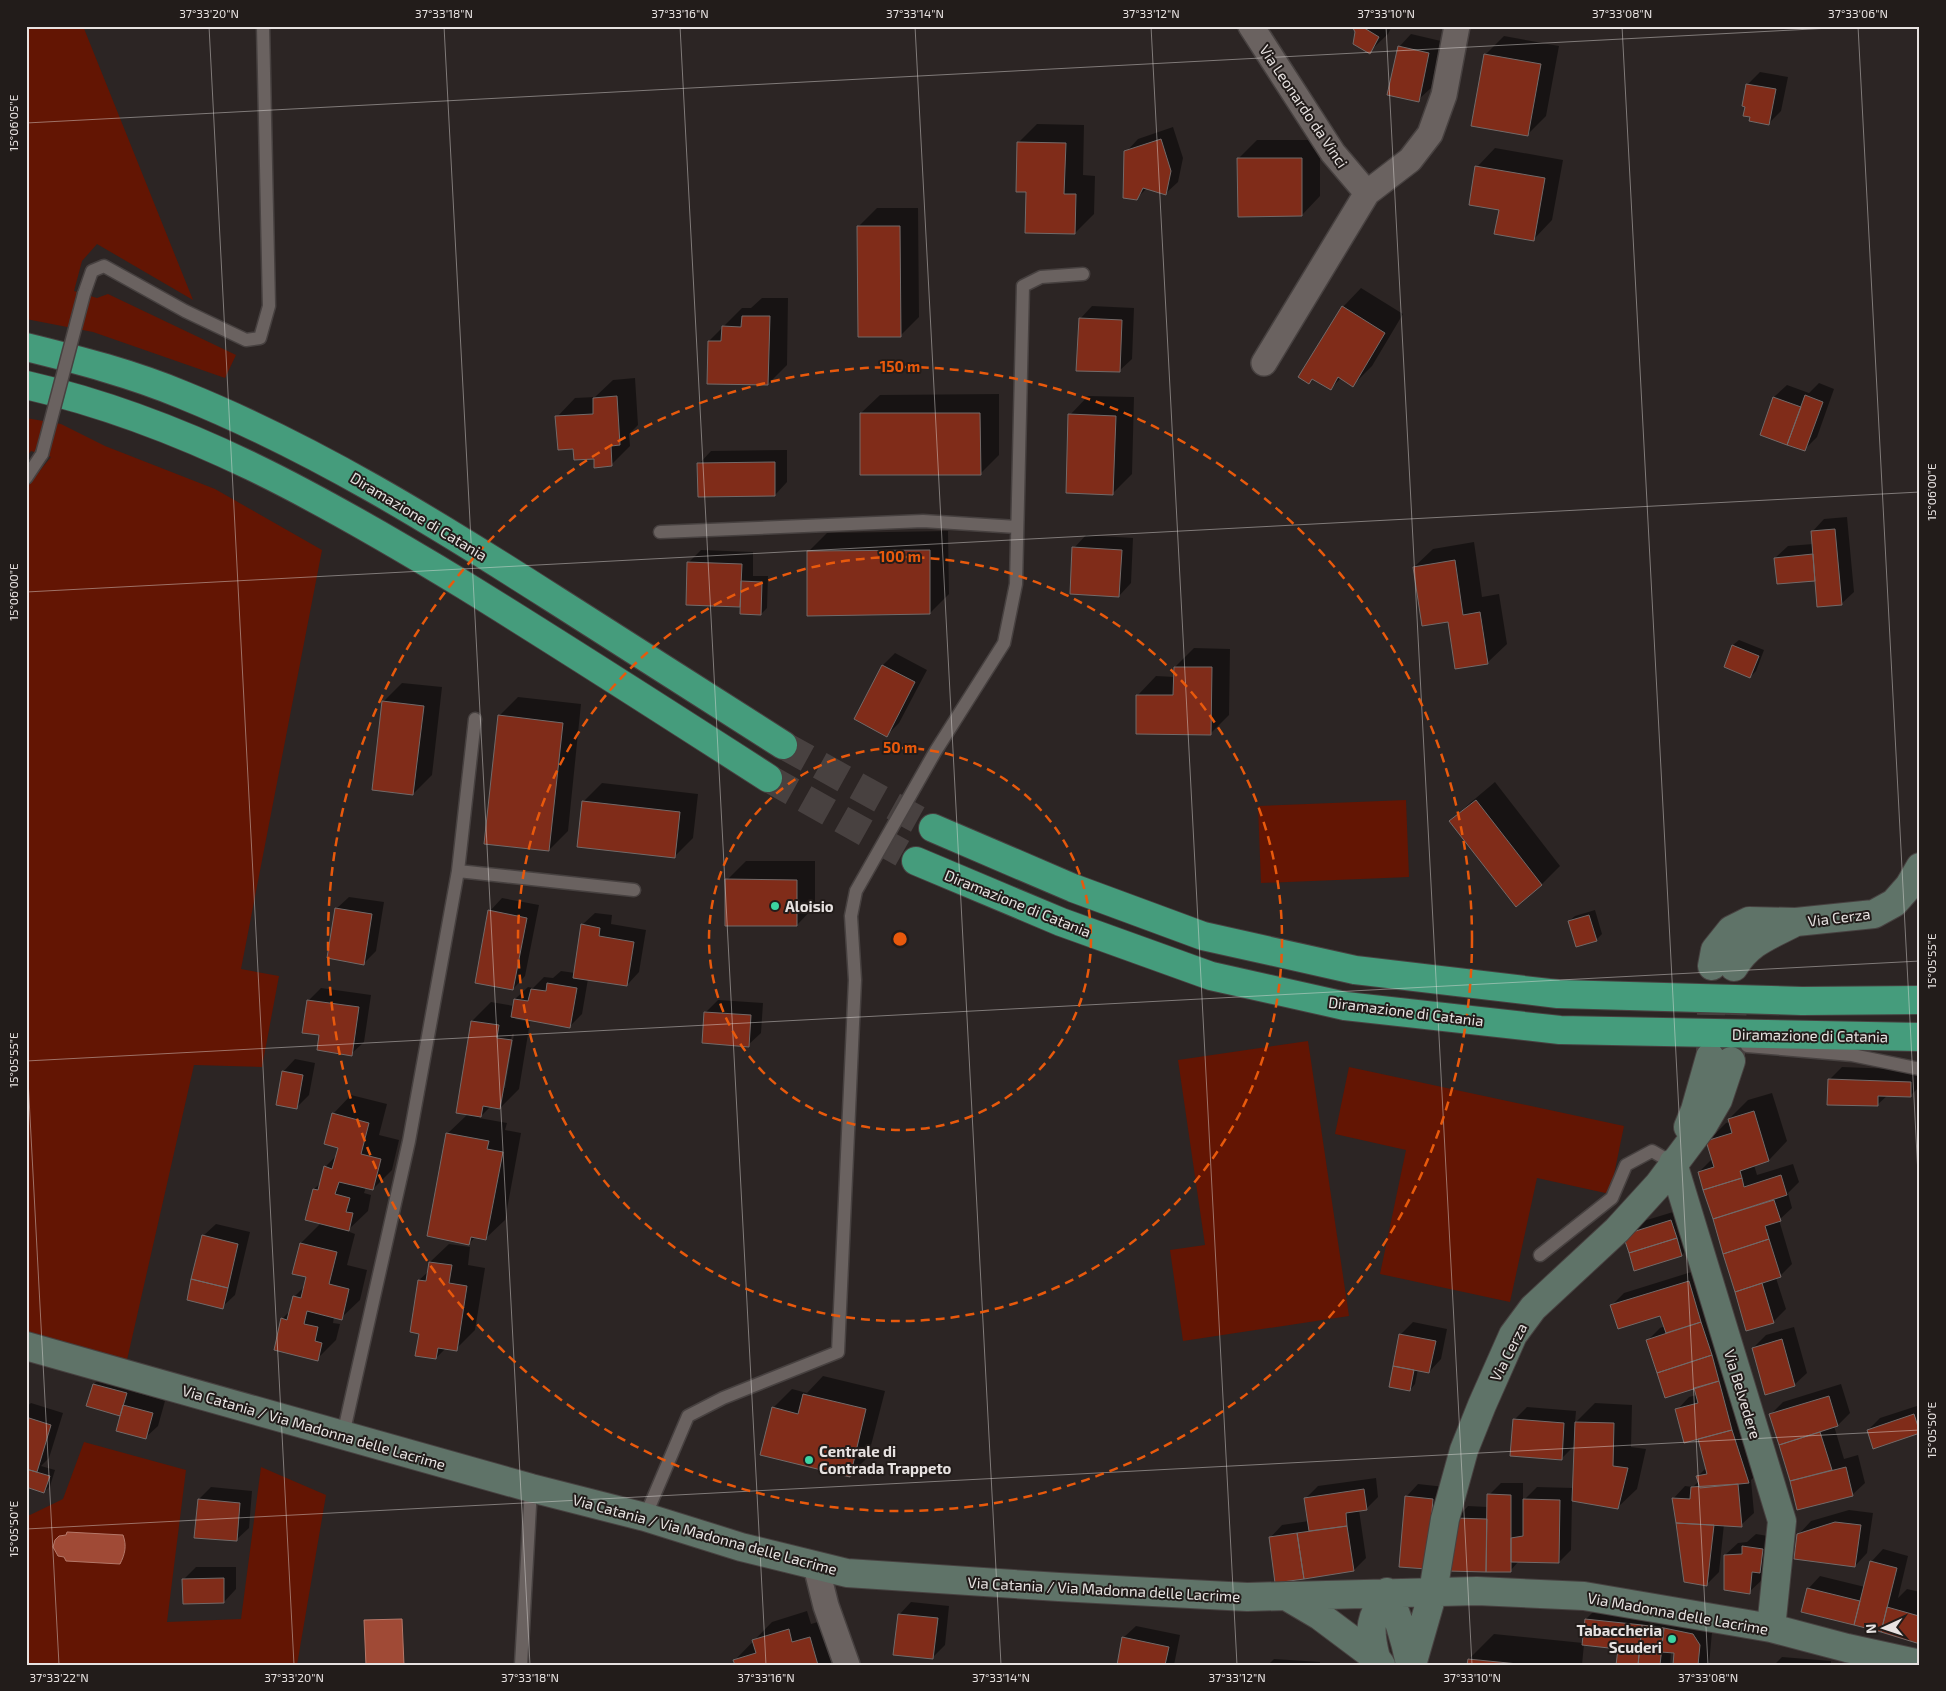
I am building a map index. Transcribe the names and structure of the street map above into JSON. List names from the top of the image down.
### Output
{
  "streets": {
    "highway": ["Diramazione di Catania"],
    "main road": [
      "Via Cerza",
      "Via Belvedere",
      "Via Catania / Via Madonna delle Lacrime",
      "Via Madonna delle Lacrime"
    ],
    "street": ["Via Leonardo da Vinci"]
  },
  "crossings": [
    ["Via Cerza", "Via Belvedere"],
    ["Via Cerza", "Via Catania / Via Madonna delle Lacrime"],
    ["Via Cerza", "Via Madonna delle Lacrime"],
    ["Via Belvedere", "Via Madonna delle Lacrime"],
    ["Via Catania / Via Madonna delle Lacrime", "Via Madonna delle Lacrime"]
  ],
  "places": ["Aloisio", "Centrale di Contrada Trappeto", "Tabaccheria Scuderi"],
  "north": "left",
  "coordinates": [
    "37°33'20\"N",
    "37°33'18\"N",
    "37°33'16\"N",
    "37°33'14\"N",
    "37°33'12\"N",
    "37°33'10\"N",
    "37°33'08\"N",
    "37°33'06\"N",
    "15°06'05\"E",
    "15°06'00\"E",
    "15°05'55\"E",
    "15°05'50\"E",
    "37°33'22\"N"
  ],
  "rings": ["150 m", "100 m", "50 m"]
}
